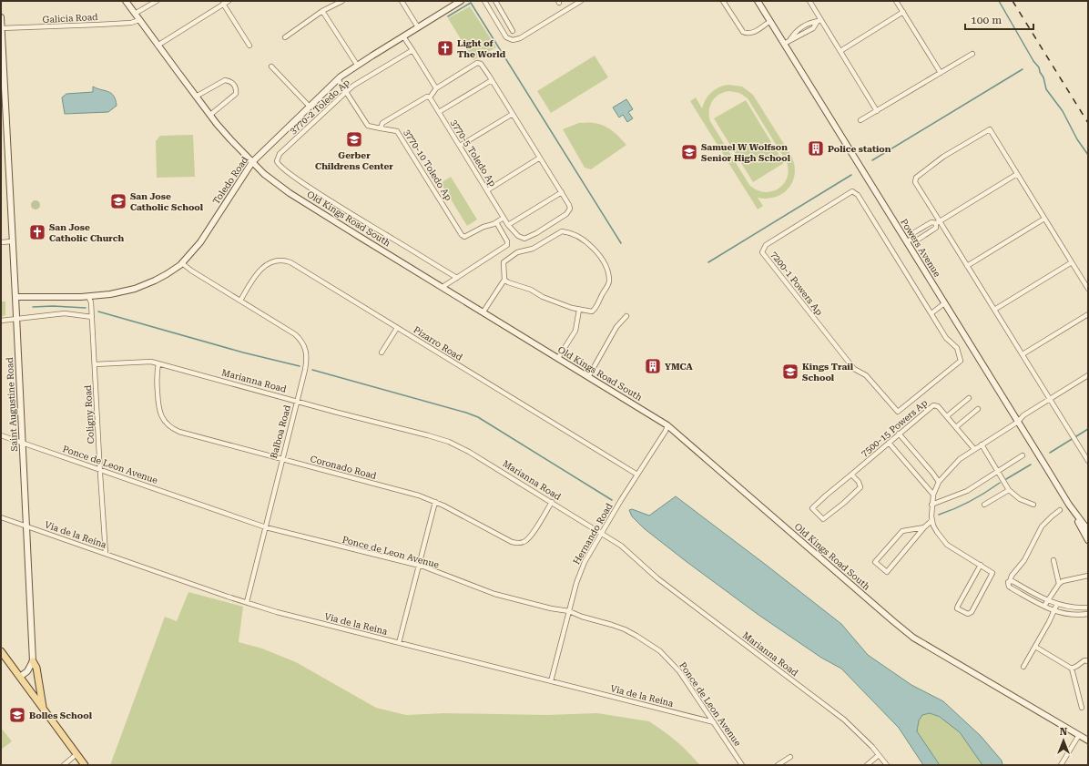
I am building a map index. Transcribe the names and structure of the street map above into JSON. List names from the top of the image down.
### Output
{
  "streets": {
    "street": [
      "Galicia Road",
      "3770-2 Toledo Ap",
      "3770-5 Toledo Ap",
      "3770-10 Toledo Ap",
      "Toledo Road",
      "Old Kings Road South",
      "Powers Avenue",
      "7200-1 Powers Ap",
      "Pizarro Road",
      "Marianna Road",
      "Saint Augustine Road",
      "Coligny Road",
      "7500-15 Powers Ap",
      "Balboa Road",
      "Ponce de Leon Avenue",
      "Coronado Road",
      "Hernando Road",
      "Via de la Reina"
    ]
  },
  "crossings": [
    ["Galicia Road", "Old Kings Road South"],
    ["Galicia Road", "Saint Augustine Road"],
    ["3770-5 Toledo Ap", "3770-10 Toledo Ap"],
    ["Toledo Road", "Old Kings Road South"],
    ["Toledo Road", "Saint Augustine Road"],
    ["Toledo Road", "Coligny Road"],
    ["Toledo Road", "Balboa Road"],
    ["Old Kings Road South", "Hernando Road"],
    ["Pizarro Road", "Balboa Road"],
    ["Pizarro Road", "Hernando Road"],
    ["Marianna Road", "Coligny Road"],
    ["Marianna Road", "Balboa Road"],
    ["Marianna Road", "Coronado Road"],
    ["Marianna Road", "Hernando Road"],
    ["Saint Augustine Road", "Ponce de Leon Avenue"],
    ["Saint Augustine Road", "Via de la Reina"],
    ["Coligny Road", "Ponce de Leon Avenue"],
    ["Coligny Road", "Via de la Reina"],
    ["Balboa Road", "Ponce de Leon Avenue"],
    ["Balboa Road", "Coronado Road"],
    ["Balboa Road", "Via de la Reina"],
    ["Ponce de Leon Avenue", "Hernando Road"],
    ["Ponce de Leon Avenue", "Via de la Reina"],
    ["Hernando Road", "Via de la Reina"]
  ],
  "places": {
    "church": ["Light of The World", "San Jose Catholic Church"],
    "school or university": [
      "Gerber Childrens Center",
      "Samuel W Wolfson Senior High School",
      "San Jose Catholic School",
      "Kings Trail School",
      "Bolles School"
    ],
    "building": ["Police station", "YMCA"]
  },
  "scale_bar": "100 m",
  "north": "top"
}
